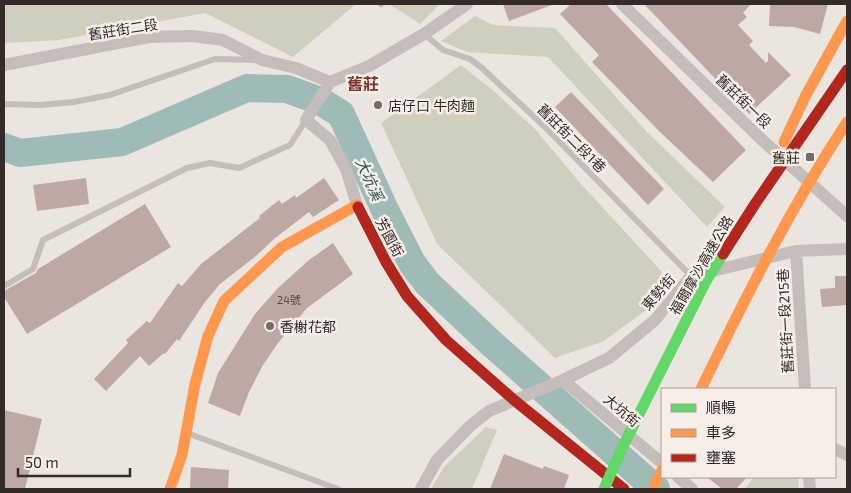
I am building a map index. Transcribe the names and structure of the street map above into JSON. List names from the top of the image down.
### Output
{
  "streets": {
    "main road": ["芳園街", "福爾摩沙高速公路"],
    "street": [
      "舊莊街二段",
      "舊莊街一段",
      "東勢街",
      "舊莊街一段215巷",
      "大坑街"
    ],
    "lane": ["舊莊街二段1巷"]
  },
  "crossings": [
    ["舊莊街二段1巷", "東勢街"],
    ["芳園街", "東勢街"],
    ["東勢街", "舊莊街一段215巷"],
    ["東勢街", "大坑街"]
  ],
  "districts": ["舊莊"],
  "water": ["大坑溪"],
  "places": {
    "other": ["店仔口 牛肉麵", "香榭花都"],
    "transit": ["舊莊"]
  },
  "house_numbers": ["24號"],
  "legend": ["順暢", "車多", "壅塞"],
  "scale_bar": "50 m"
}
